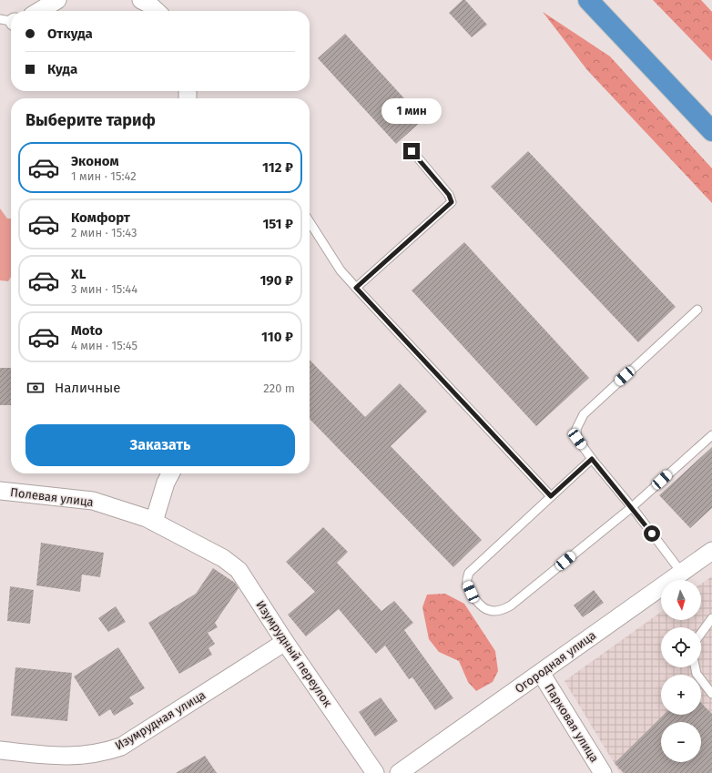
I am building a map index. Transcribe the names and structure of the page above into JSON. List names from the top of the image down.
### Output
{
  "streets": {
    "street": [
      "Полевая улица",
      "Изумрудный переулок",
      "Огородная улица",
      "Изумрудная улица",
      "Парковая улица"
    ]
  },
  "crossings": [
    ["Полевая улица", "Изумрудный переулок"],
    ["Изумрудный переулок", "Изумрудная улица"],
    ["Огородная улица", "Парковая улица"]
  ],
  "north": "bottom",
  "page": {
    "banner": ["Откуда", "Куда"],
    "bubble": "1 мин",
    "heading": "Выберите тариф",
    "list": [
      {
        "name": "Эконом",
        "note": "1 мин · 15:42",
        "value": "112 ₽"
      },
      {
        "name": "Комфорт",
        "note": "2 мин · 15:43",
        "value": "151 ₽"
      },
      {
        "name": "XL",
        "note": "3 мин · 15:44",
        "value": "190 ₽"
      },
      {
        "name": "Moto",
        "note": "4 мин · 15:45",
        "value": "110 ₽"
      }
    ],
    "pay": ["Наличные", "220 m"],
    "buttons": "Заказать",
    "map_buttons": ["+", "−"]
  }
}
